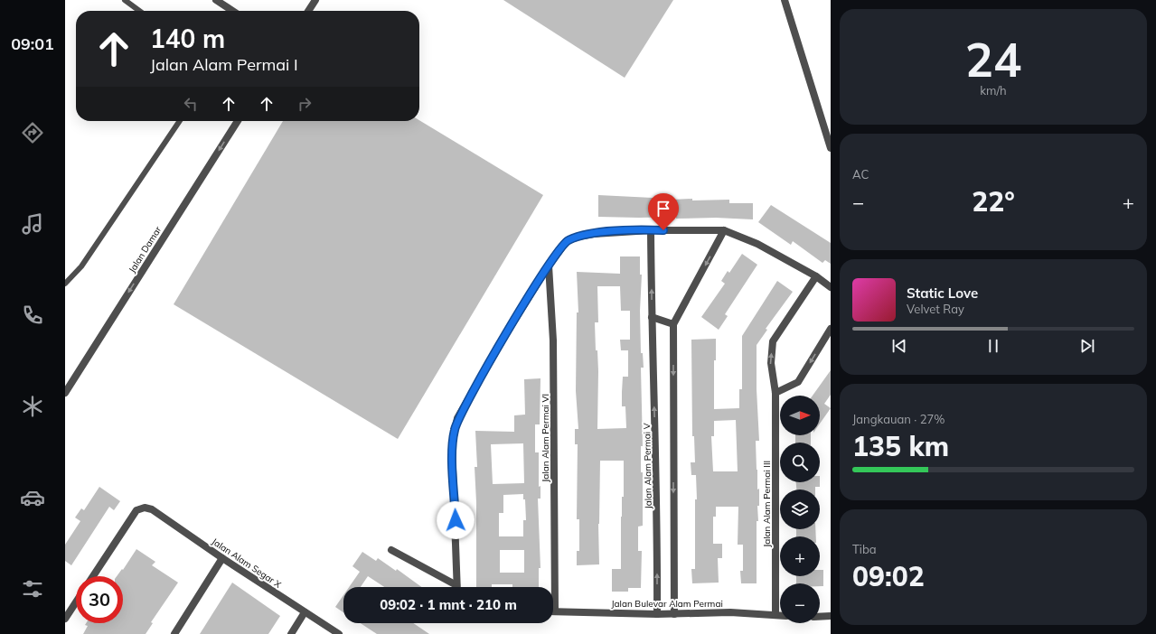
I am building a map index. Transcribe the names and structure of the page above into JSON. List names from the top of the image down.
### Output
{
  "streets": {
    "street": [
      "Jalan Damar",
      "Jalan Alam Permai VI",
      "Jalan Alam Permai V",
      "Jalan Alam Permai III",
      "Jalan Alam Segar X",
      "Jalan Bulevar Alam Permai"
    ]
  },
  "crossings": [
    ["Jalan Alam Permai VI", "Jalan Bulevar Alam Permai"],
    ["Jalan Alam Permai V", "Jalan Bulevar Alam Permai"],
    ["Jalan Alam Permai III", "Jalan Bulevar Alam Permai"]
  ],
  "one_way": ["Jalan Damar", "Jalan Alam Permai III"],
  "north": "right",
  "page": {
    "tabs": "09:01",
    "tile": [
      ["24", "km/h"],
      "AC",
      ["Jangkauan · 27%", "135 km"],
      ["Tiba", "09:02"]
    ],
    "turn": ["140 m", "Jalan Alam Permai I"],
    "heat": ["−", "22°", "+"],
    "song": ["Static Love", "Velvet Ray"],
    "map_buttons": ["+", "−"],
    "limit": "30",
    "trip": "09:02 · 1 mnt · 210 m"
  }
}
